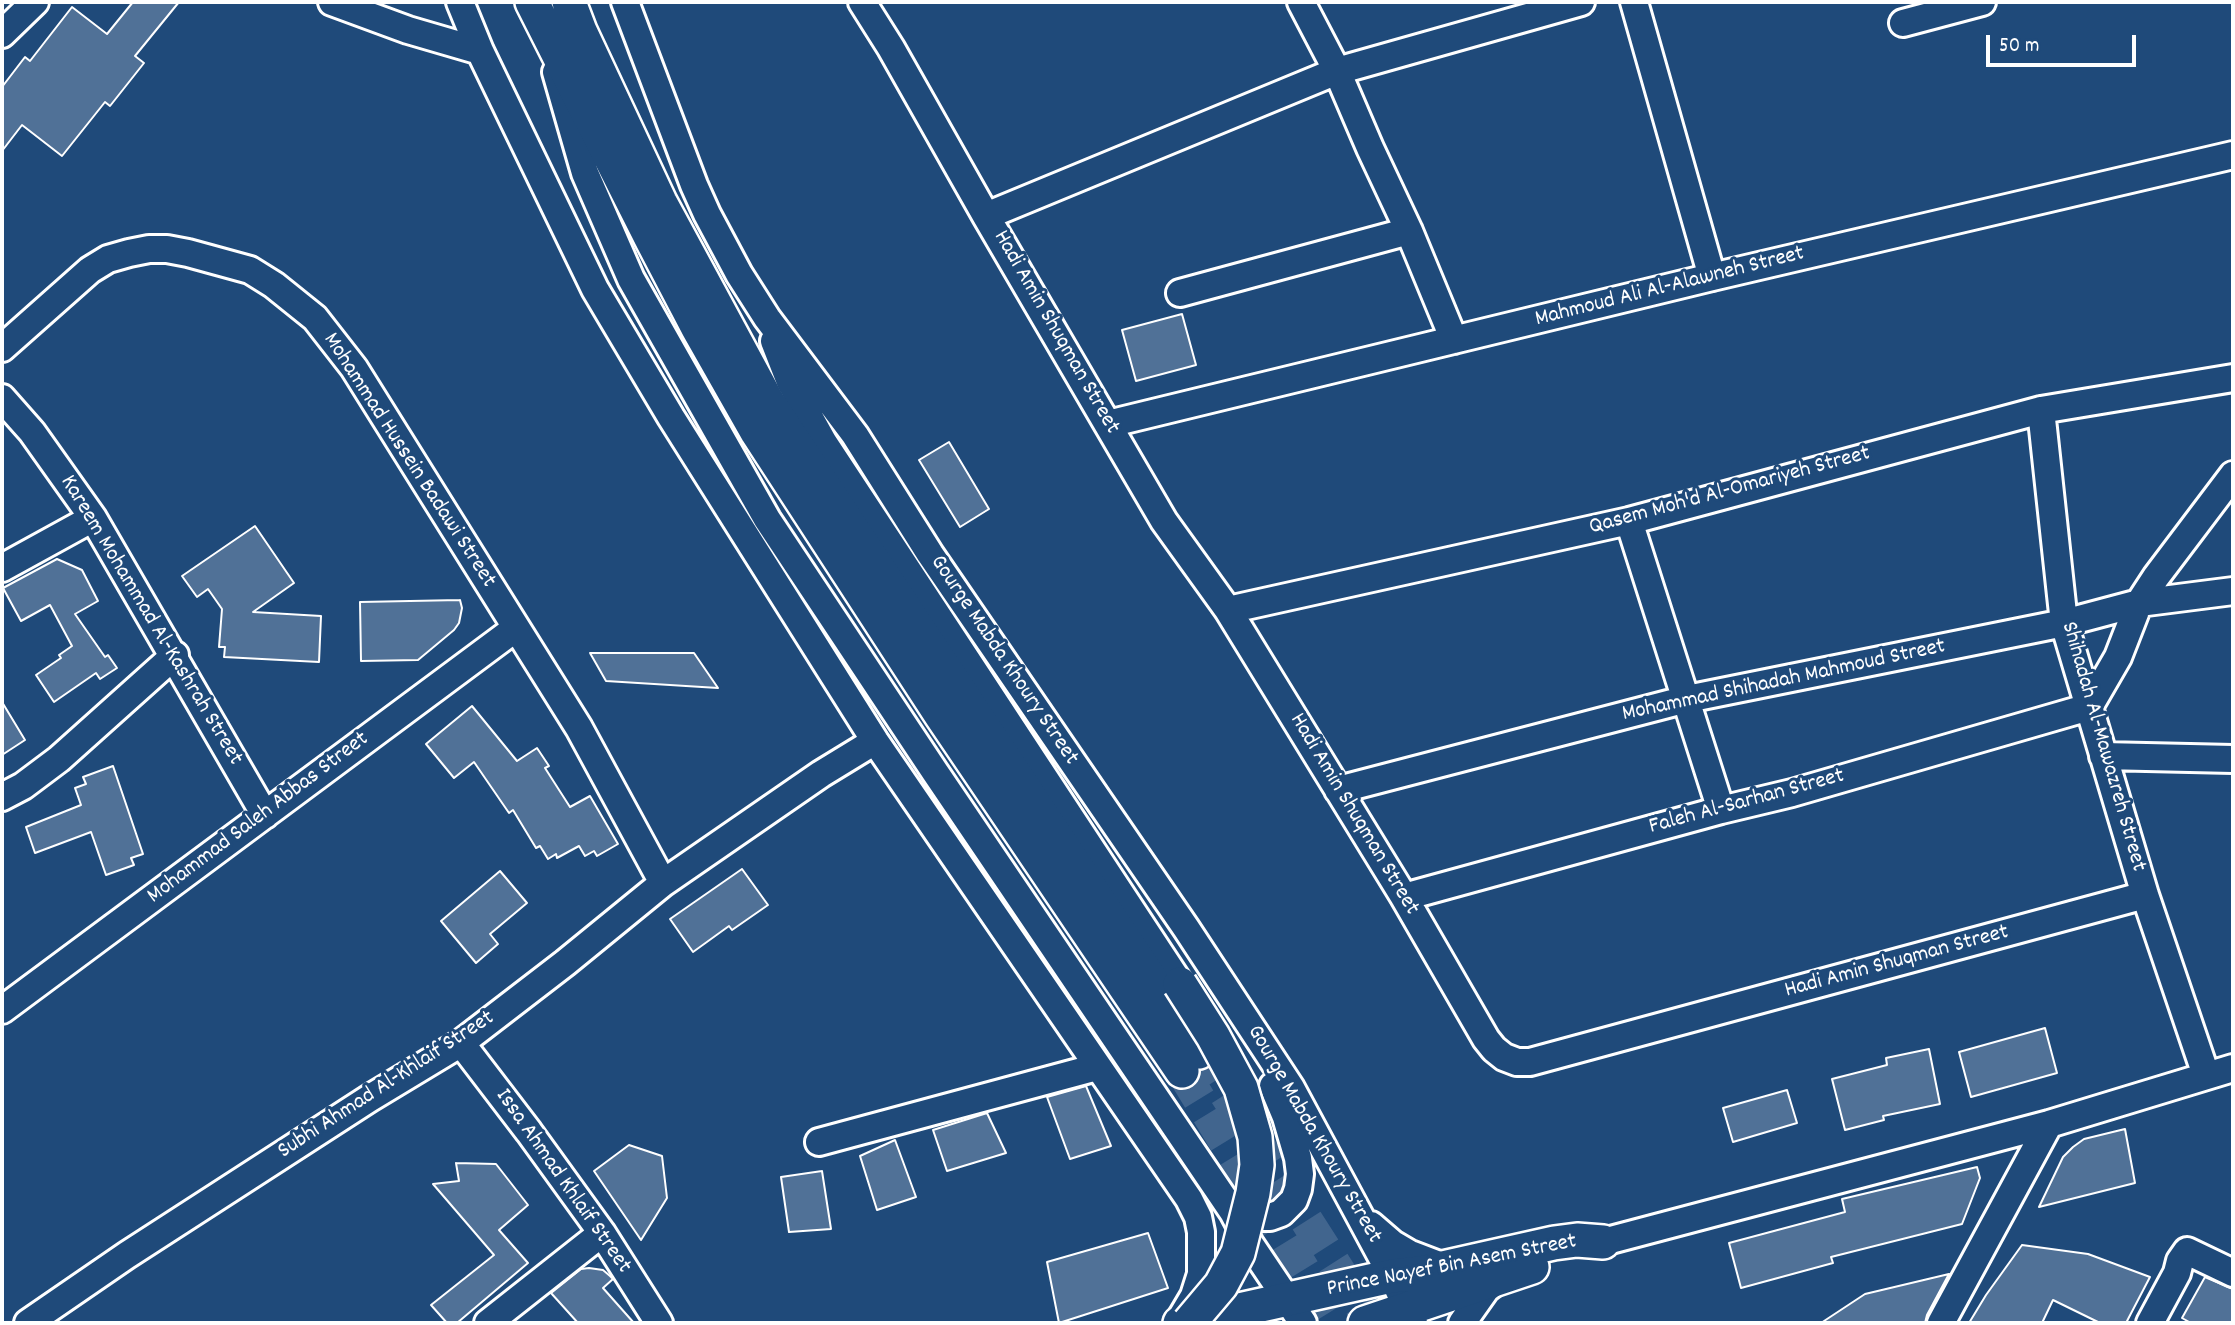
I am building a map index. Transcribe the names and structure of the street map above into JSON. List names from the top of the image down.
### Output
{
  "streets": {
    "main road": ["Prince Nayef Bin Asem Street"],
    "street": [
      "Mahmoud Ali Al-Alawneh Street",
      "Hadi Amin Shuqman Street",
      "Mohammad Hussein Badawi Street",
      "Qasem Moh'd Al-Omariyeh Street",
      "Kareem Mohammad Al-Kashrah Street",
      "Gourge Mabda Khoury Street",
      "Mohammad Shihadah Mahmoud Street",
      "Shihadah Al-Mawazreh Street",
      "Faleh Al-Sarhan Street",
      "Mohammad Saleh Abbas Street",
      "Subhi Ahmad Al-Khlaif Street",
      "Issa Ahmad Khlaif Street"
    ]
  },
  "crossings": [
    ["Mahmoud Ali Al-Alawneh Street", "Hadi Amin Shuqman Street"],
    ["Hadi Amin Shuqman Street", "Qasem Moh'd Al-Omariyeh Street"],
    ["Hadi Amin Shuqman Street", "Mohammad Shihadah Mahmoud Street"],
    ["Hadi Amin Shuqman Street", "Shihadah Al-Mawazreh Street"],
    ["Hadi Amin Shuqman Street", "Faleh Al-Sarhan Street"],
    ["Mohammad Hussein Badawi Street", "Mohammad Saleh Abbas Street"],
    ["Mohammad Hussein Badawi Street", "Subhi Ahmad Al-Khlaif Street"],
    ["Qasem Moh'd Al-Omariyeh Street", "Shihadah Al-Mawazreh Street"],
    ["Kareem Mohammad Al-Kashrah Street", "Mohammad Saleh Abbas Street"],
    ["Gourge Mabda Khoury Street", "Prince Nayef Bin Asem Street"],
    ["Mohammad Shihadah Mahmoud Street", "Shihadah Al-Mawazreh Street"],
    ["Shihadah Al-Mawazreh Street", "Faleh Al-Sarhan Street"],
    ["Subhi Ahmad Al-Khlaif Street", "Issa Ahmad Khlaif Street"]
  ],
  "scale_bar": "50 m"
}
